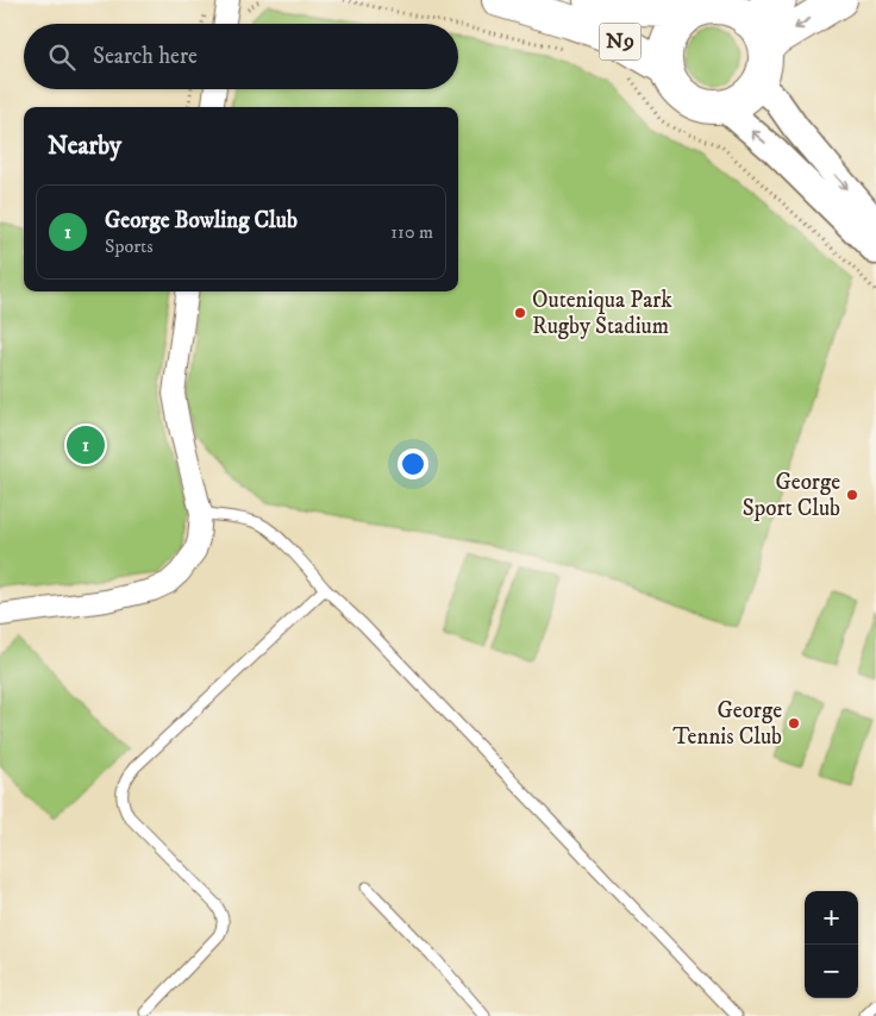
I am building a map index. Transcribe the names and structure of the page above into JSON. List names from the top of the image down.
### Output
{
  "streets": {
    "highway": ["N9"]
  },
  "places": ["Outeniqua Park Rugby Stadium", "George Sport Club", "George Tennis Club"],
  "page": {
    "search": "Search here",
    "heading": "Nearby",
    "list": [
      {
        "mark": "1",
        "name": "George Bowling Club",
        "note": "Sports",
        "value": "110 m"
      }
    ],
    "pins": "1",
    "map_buttons": ["+", "−"]
  }
}
